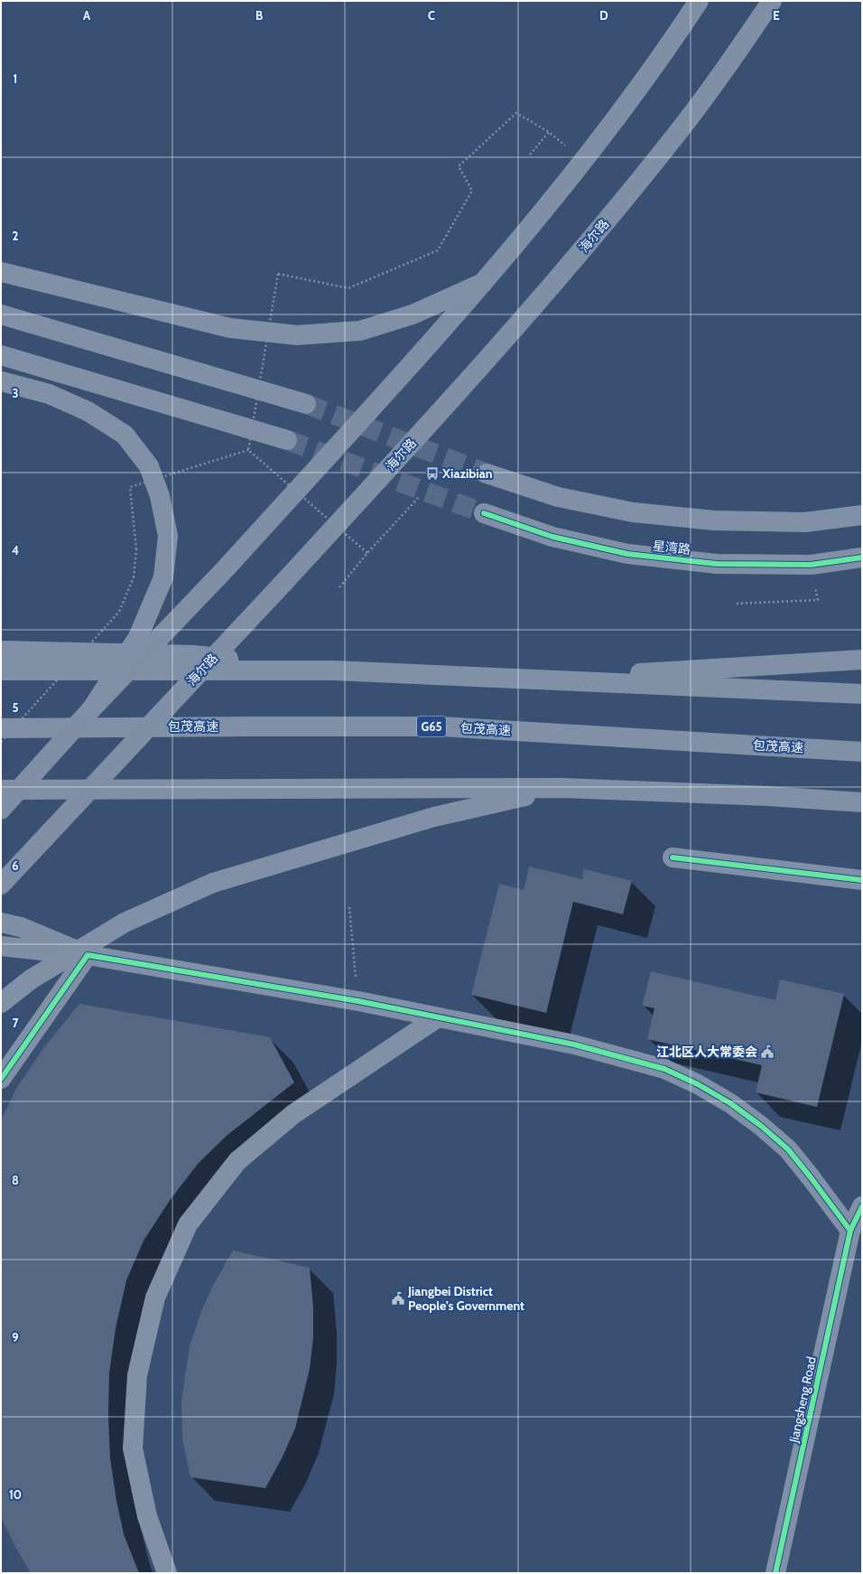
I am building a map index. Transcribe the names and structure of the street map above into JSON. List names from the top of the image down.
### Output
{
  "streets": {
    "highway": ["包茂高速", "G65"],
    "main road": ["海尔路"],
    "street": ["星湾路", "Jiangsheng Road"]
  },
  "places": {
    "bus stop": ["Xiazibian"],
    "public building": ["江北区人大常委会", "Jiangbei District People’s Government"]
  },
  "grid": {
    "columns": [
      "A",
      "B",
      "C",
      "D",
      "E"
    ],
    "rows": [
      "1",
      "2",
      "3",
      "4",
      "5",
      "6",
      "7",
      "8",
      "9",
      "10"
    ]
  }
}
